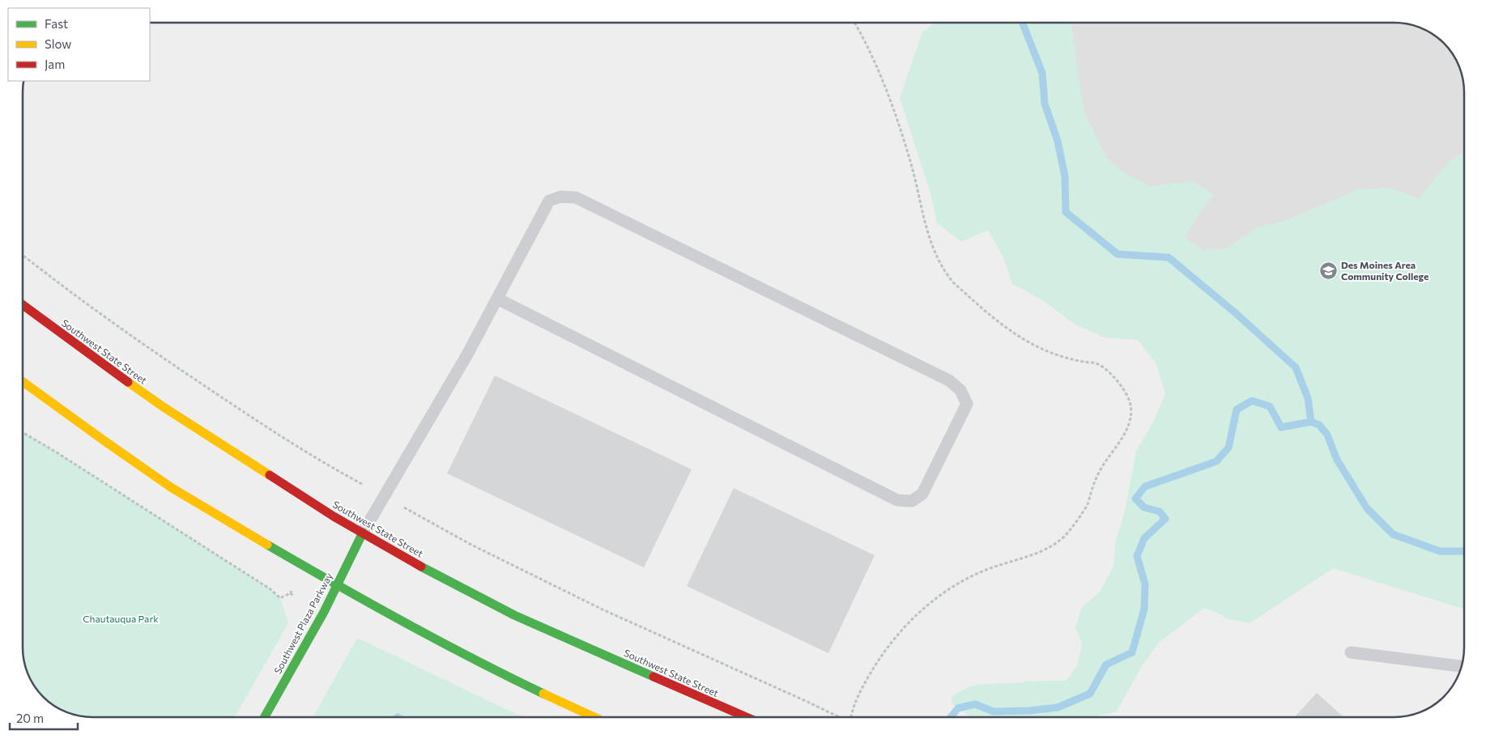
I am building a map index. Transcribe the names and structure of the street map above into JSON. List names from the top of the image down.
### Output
{
  "streets": {
    "main road": ["Southwest State Street", "Southwest Plaza Parkway"]
  },
  "crossings": [
    ["Southwest State Street", "Southwest Plaza Parkway"]
  ],
  "parks": ["Chautauqua Park"],
  "places": {
    "school or university": ["Des Moines Area Community College"]
  },
  "legend": ["Fast", "Slow", "Jam"],
  "scale_bar": "20 m"
}
